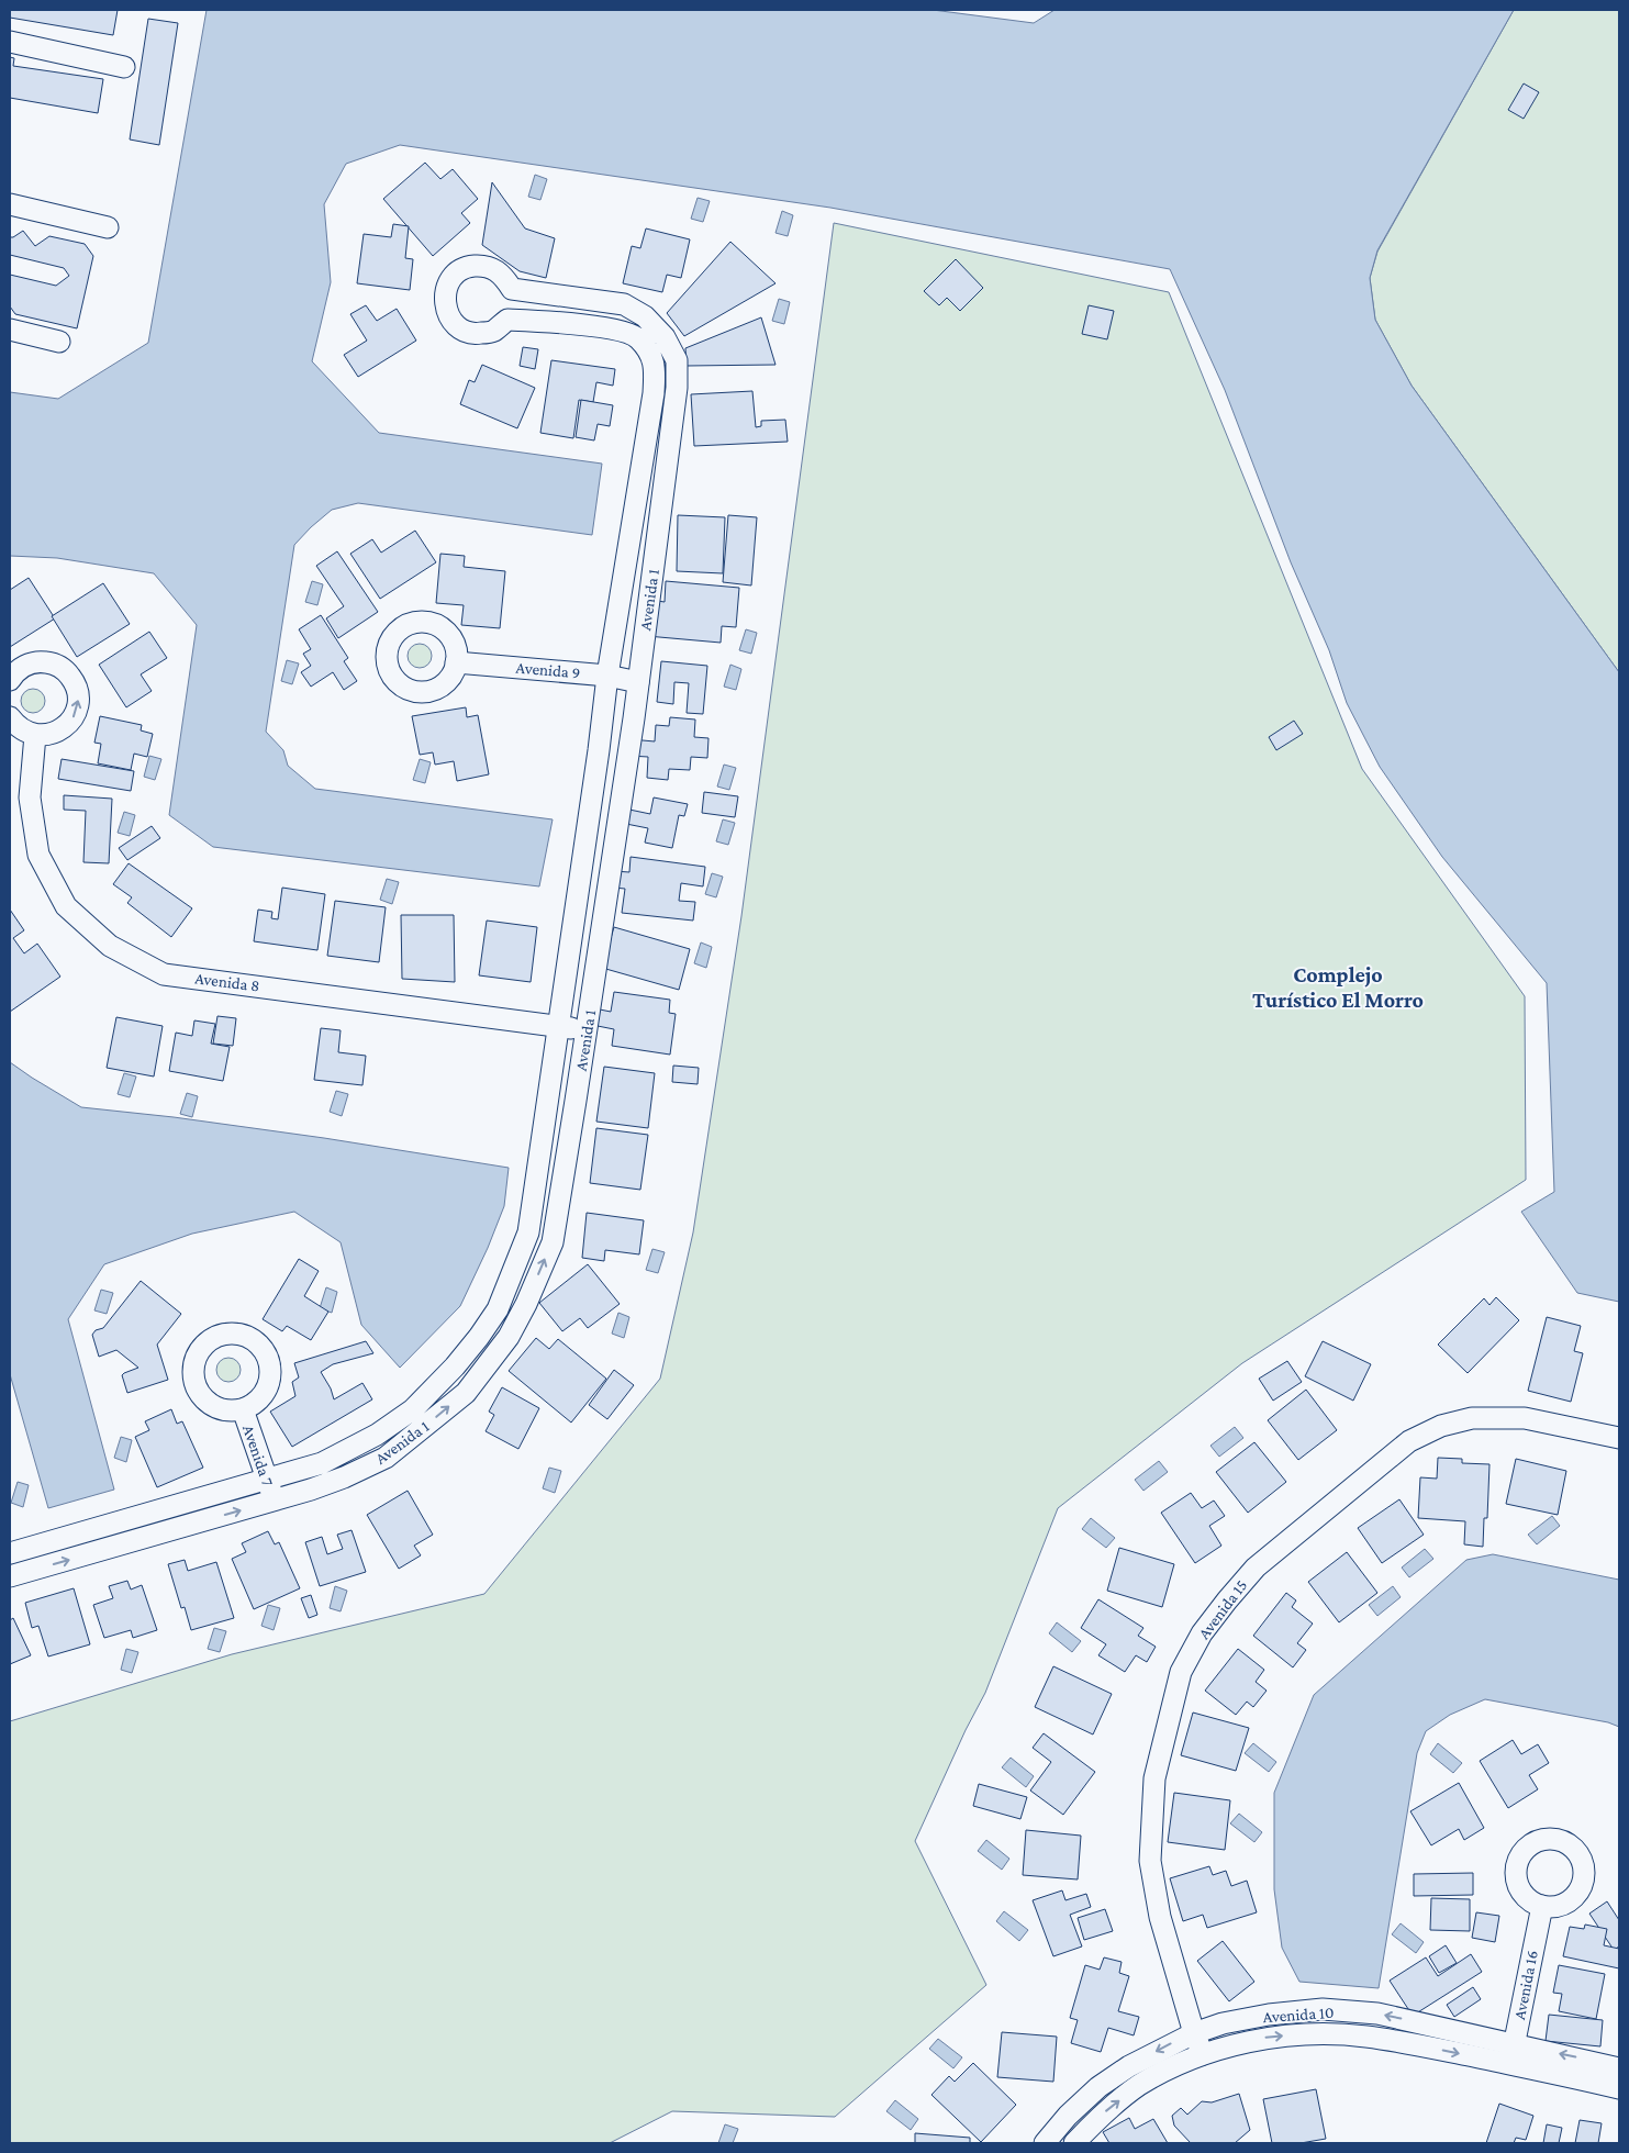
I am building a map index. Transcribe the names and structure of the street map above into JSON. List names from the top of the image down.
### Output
{
  "streets": {
    "street": [
      "Avenida 1",
      "Avenida 9",
      "Avenida 8",
      "Avenida 7",
      "Avenida 15",
      "Avenida 16",
      "Avenida 10"
    ]
  },
  "crossings": [
    ["Avenida 1", "Avenida 9"],
    ["Avenida 1", "Avenida 8"],
    ["Avenida 1", "Avenida 7"],
    ["Avenida 15", "Avenida 10"],
    ["Avenida 16", "Avenida 10"]
  ],
  "districts": ["Complejo Turístico El Morro"]
}
